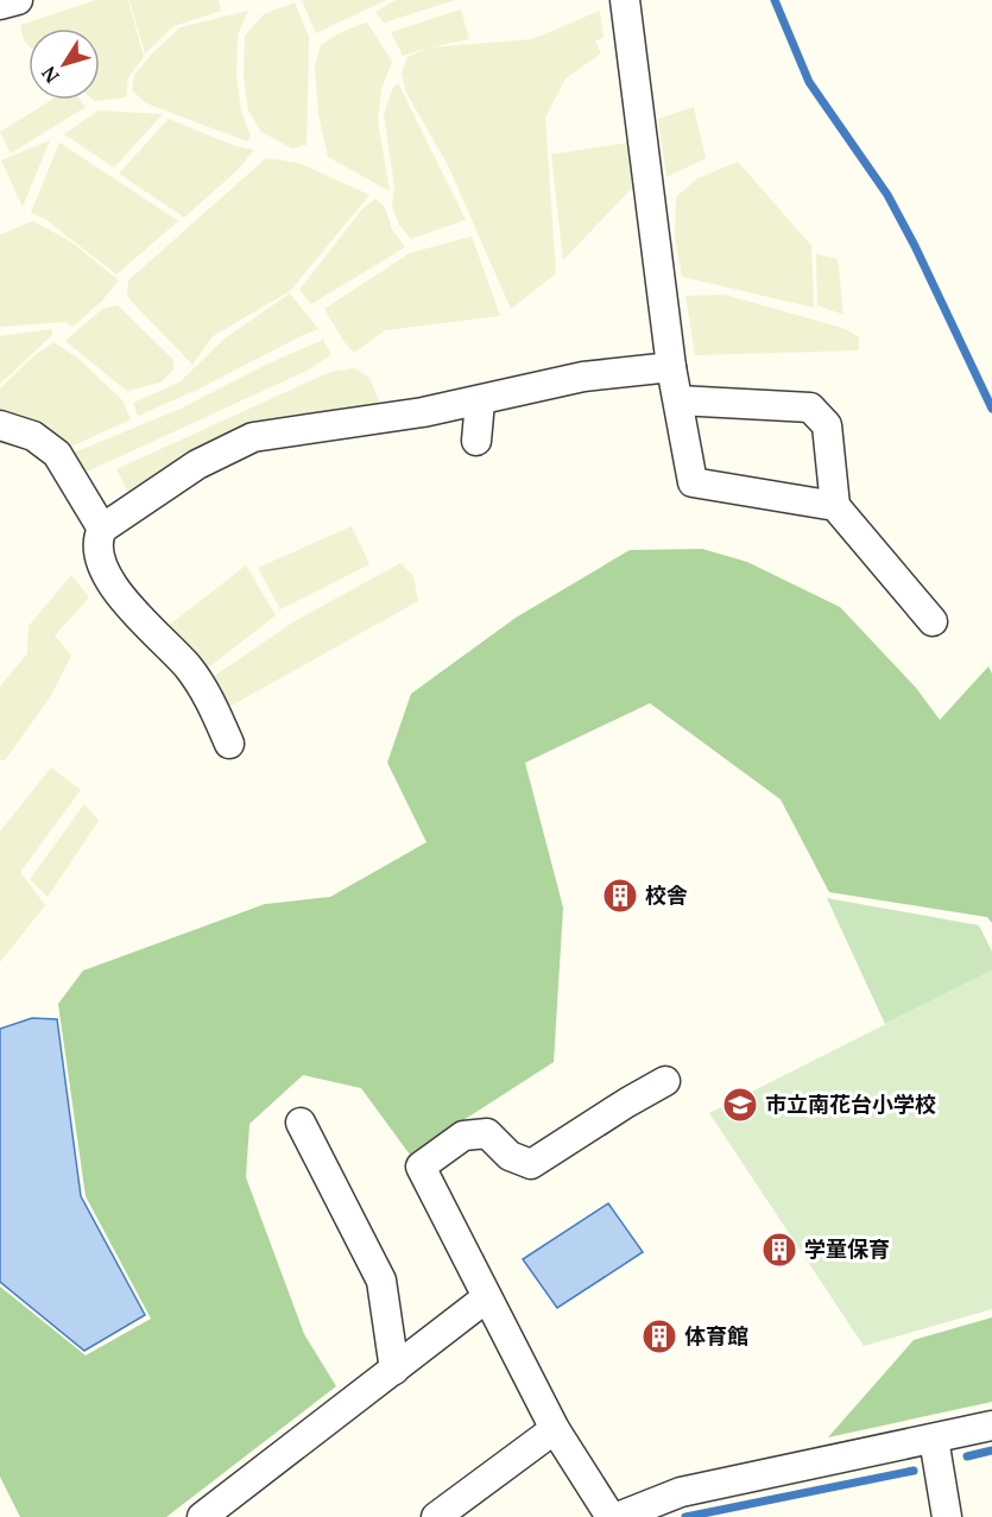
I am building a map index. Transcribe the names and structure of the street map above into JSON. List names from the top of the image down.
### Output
{
  "places": {
    "building": ["校舎", "学童保育", "体育館"],
    "school or university": ["市立南花台小学校"]
  },
  "north": "bottom left"
}
